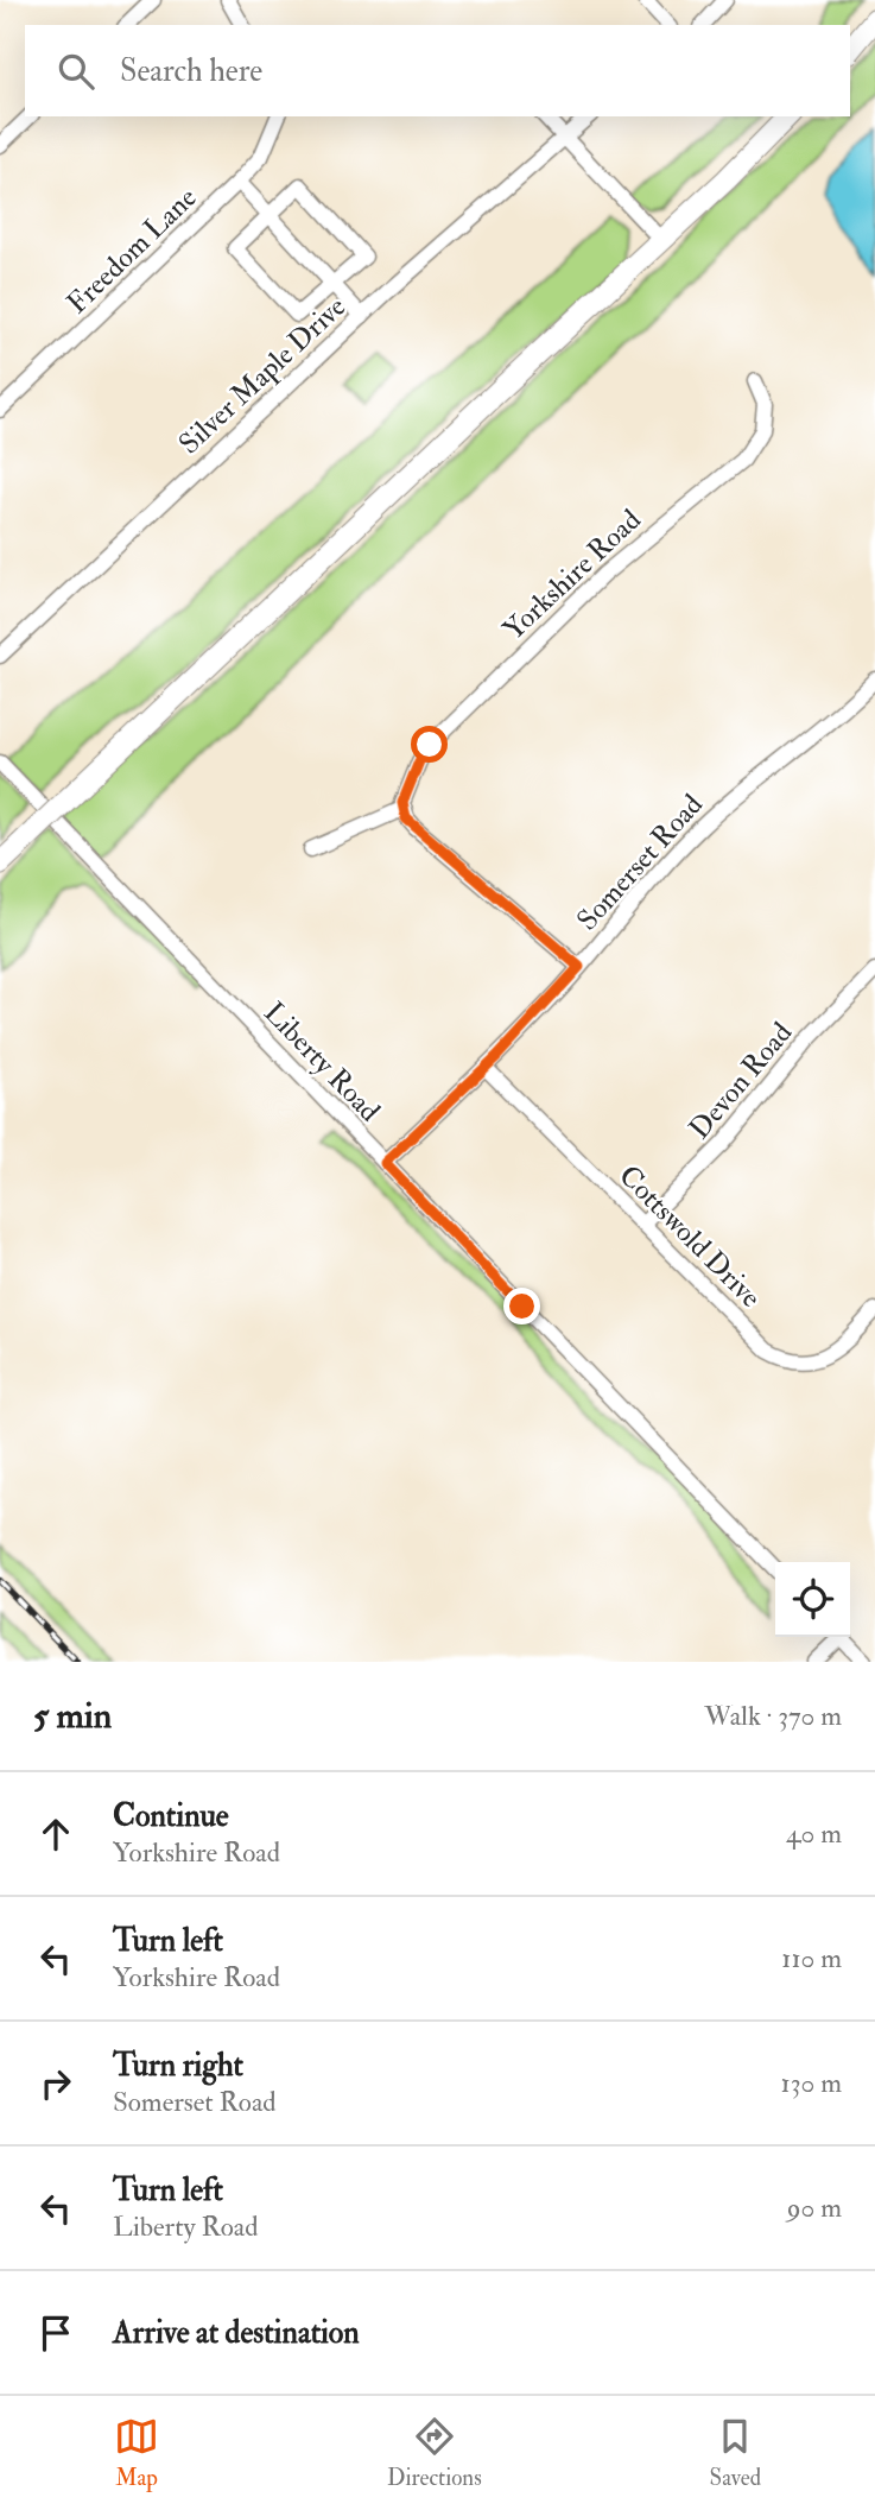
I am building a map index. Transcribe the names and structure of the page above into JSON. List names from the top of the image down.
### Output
{
  "streets": {
    "street": [
      "Freedom Lane",
      "Silver Maple Drive",
      "Yorkshire Road",
      "Somerset Road",
      "Liberty Road",
      "Devon Road",
      "Cottswold Drive"
    ]
  },
  "crossings": [
    ["Somerset Road", "Liberty Road"],
    ["Somerset Road", "Cottswold Drive"],
    ["Devon Road", "Cottswold Drive"]
  ],
  "page": {
    "search": "Search here",
    "heading": ["5 min", "Walk · 370 m"],
    "list": [
      ["Continue", "Yorkshire Road", "40 m"],
      ["Turn left", "Yorkshire Road", "110 m"],
      ["Turn right", "Somerset Road", "130 m"],
      ["Turn left", "Liberty Road", "90 m"],
      "Arrive at destination"
    ],
    "nav": ["Map", "Directions", "Saved"]
  }
}
